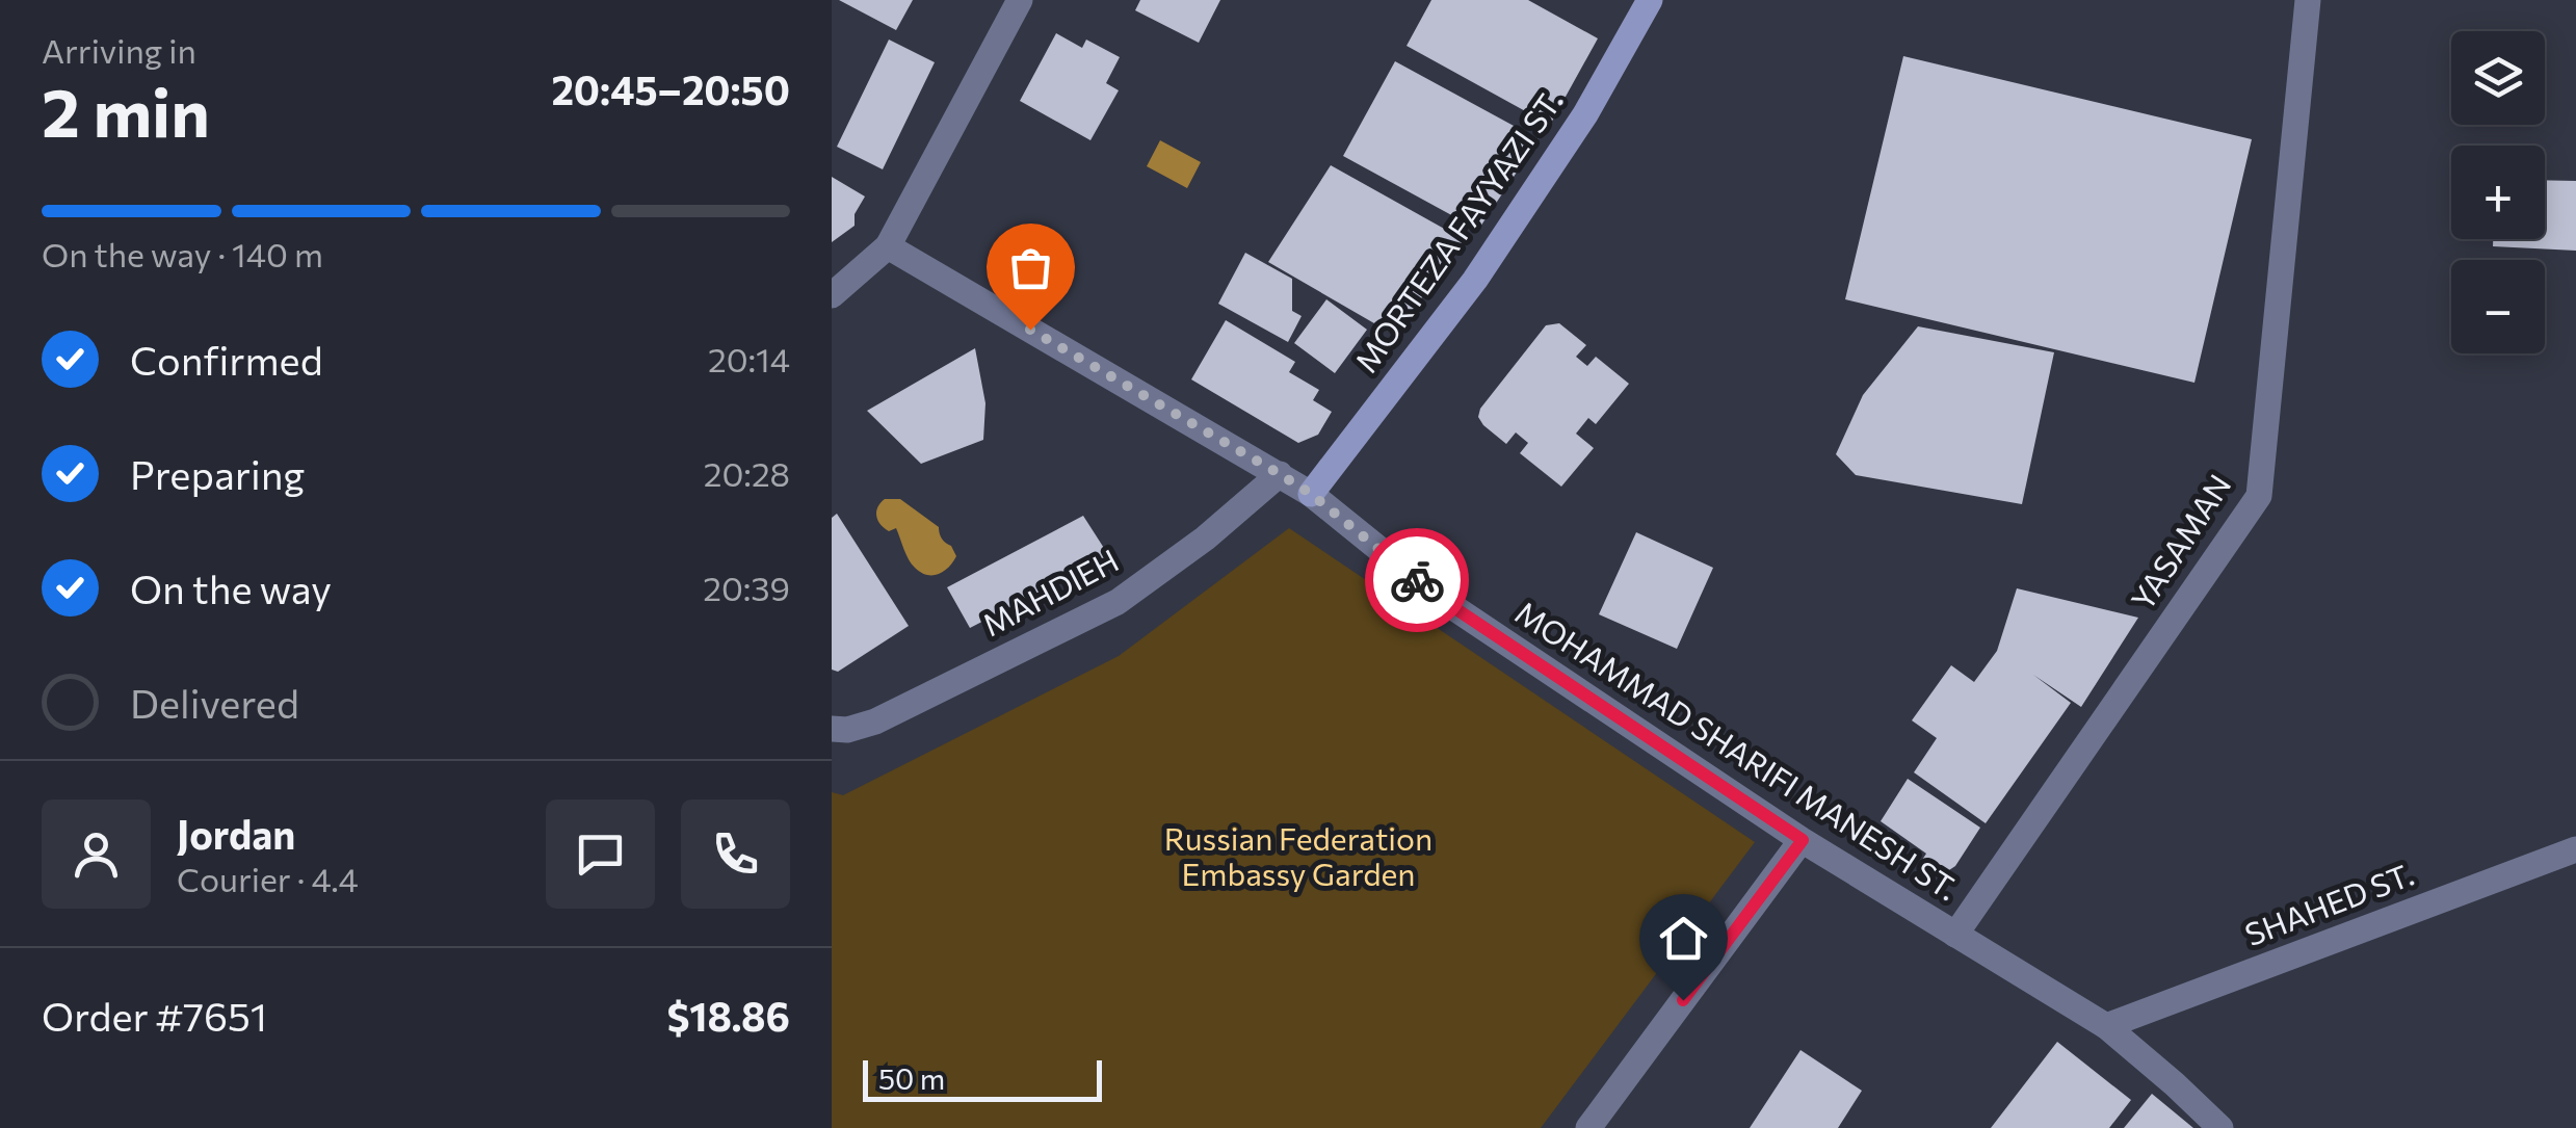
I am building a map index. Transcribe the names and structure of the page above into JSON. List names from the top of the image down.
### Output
{
  "streets": {
    "main road": ["MORTEZA FAYYAZI ST."],
    "street": [
      "YASAMAN",
      "MAHDIEH",
      "MOHAMMAD SHARIFI MANESH ST.",
      "SHAHED ST."
    ]
  },
  "crossings": [
    ["MORTEZA FAYYAZI ST.", "MOHAMMAD SHARIFI MANESH ST."],
    ["YASAMAN", "MOHAMMAD SHARIFI MANESH ST."],
    ["MAHDIEH", "MOHAMMAD SHARIFI MANESH ST."],
    ["MOHAMMAD SHARIFI MANESH ST.", "SHAHED ST."]
  ],
  "parks": ["Russian Federation Embassy Garden"],
  "scale_bar": "50 m",
  "page": {
    "heading": ["2 min", "Arriving in", "20:45–20:50"],
    "panel": [
      "Jordan",
      "Courier · 4.4",
      "Order #7651",
      "$18.86"
    ],
    "map_buttons": ["+", "−"],
    "bar": "On the way · 140 m",
    "list": [
      ["Confirmed", "20:14"],
      ["Preparing", "20:28"],
      ["On the way", "20:39"],
      "Delivered"
    ],
    "scale": "50 m"
  }
}
